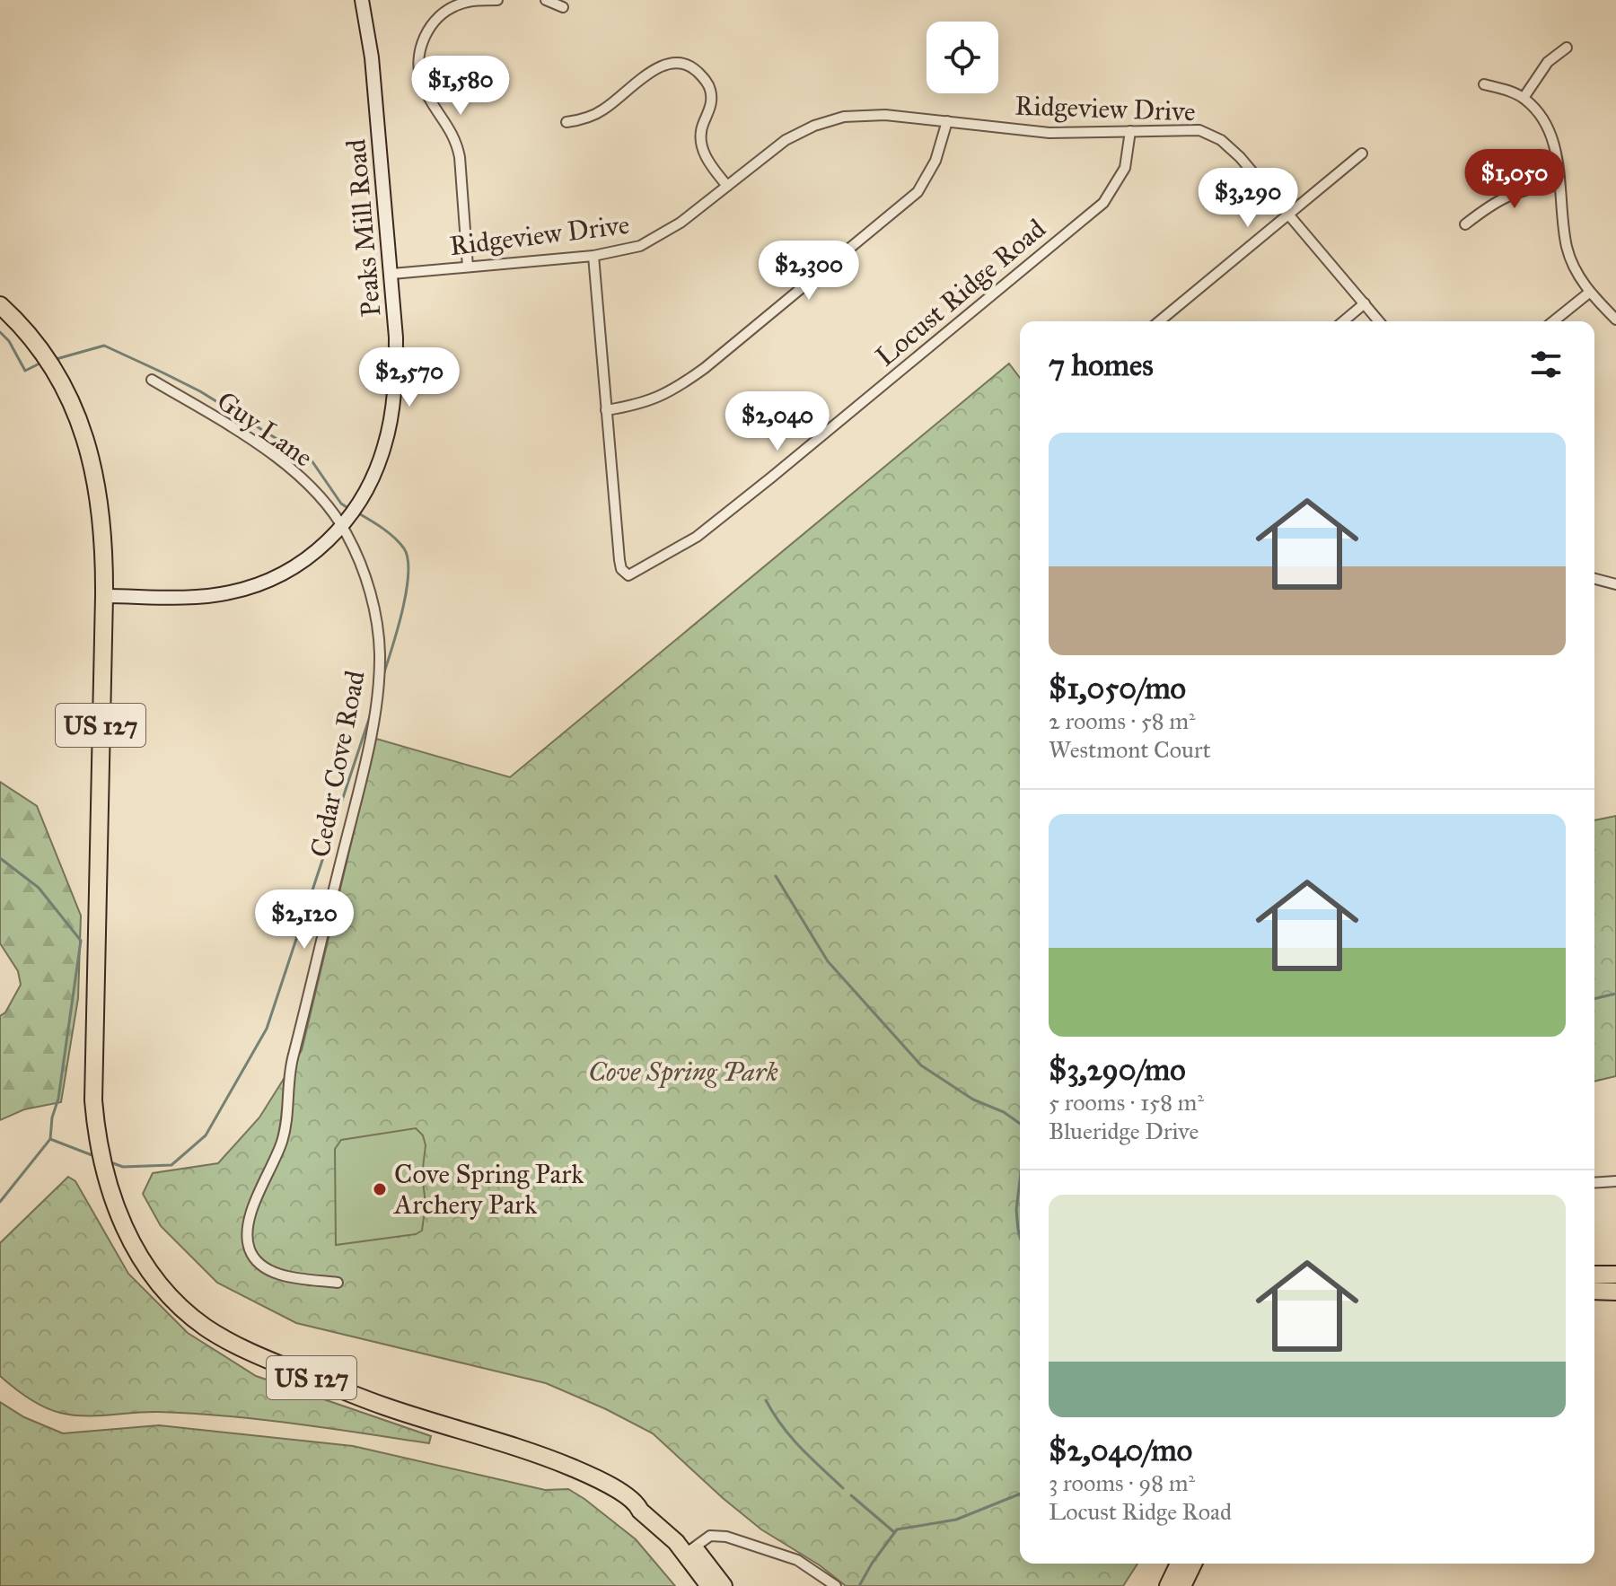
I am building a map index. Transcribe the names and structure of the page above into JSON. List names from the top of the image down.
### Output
{
  "streets": {
    "highway": ["US 127"],
    "street": [
      "Ridgeview Drive",
      "Peaks Mill Road",
      "Locust Ridge Road",
      "Guy Lane",
      "Cedar Cove Road"
    ]
  },
  "crossings": [
    ["Ridgeview Drive", "Peaks Mill Road"],
    ["Ridgeview Drive", "Locust Ridge Road"],
    ["Peaks Mill Road", "Guy Lane"],
    ["Peaks Mill Road", "US 127"],
    ["Peaks Mill Road", "Cedar Cove Road"],
    ["Guy Lane", "Cedar Cove Road"]
  ],
  "parks": ["Cove Spring Park"],
  "places": ["Cove Spring Park Archery Park"],
  "page": {
    "price": [
      "$1,580",
      "$1,050",
      "$3,290",
      "$2,300",
      "$2,570",
      "$2,040",
      "$2,120"
    ],
    "heading": "7 homes",
    "list": [
      {
        "name": "$1,050/mo",
        "note": "2 rooms · 58 m² · Westmont Court"
      },
      {
        "name": "$3,290/mo",
        "note": "5 rooms · 158 m² · Blueridge Drive"
      },
      {
        "name": "$2,040/mo",
        "note": "3 rooms · 98 m² · Locust Ridge Road"
      }
    ]
  }
}
